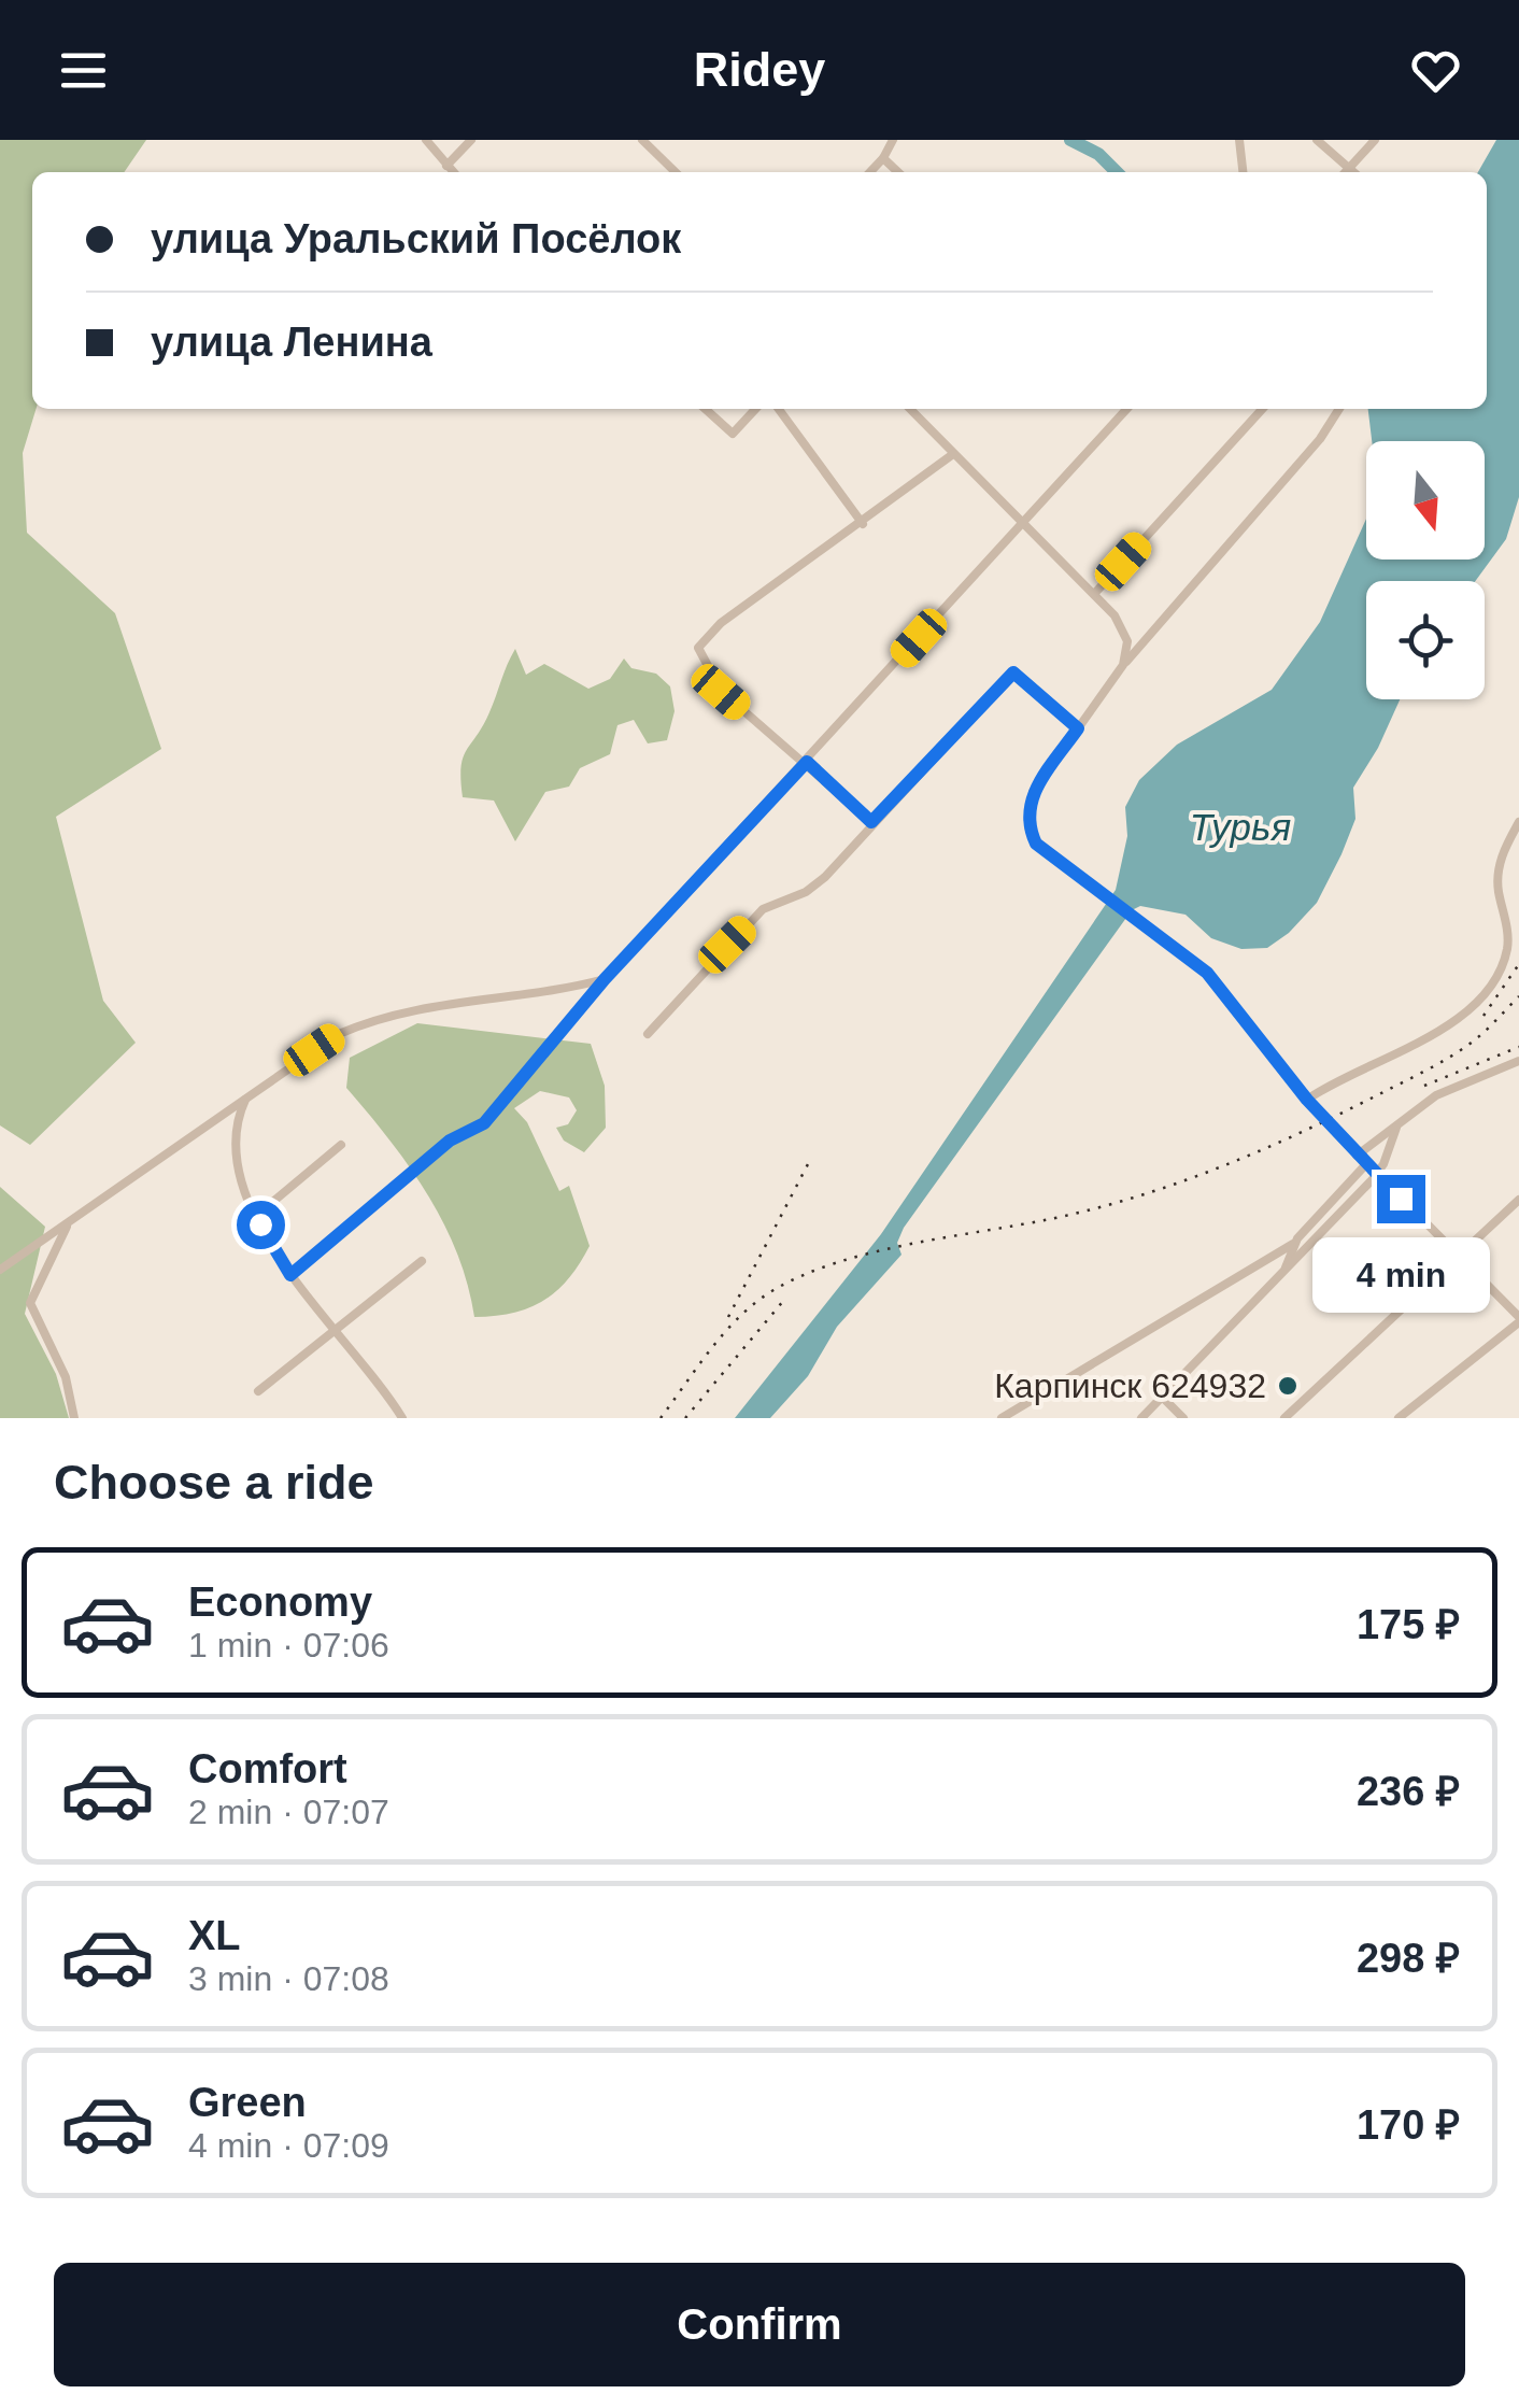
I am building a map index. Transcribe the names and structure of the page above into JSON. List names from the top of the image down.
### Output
{
  "water": ["Турья"],
  "places": ["Карпинск 624932"],
  "north": "bottom",
  "page": {
    "header": "Ridey",
    "banner": ["улица Уральский Посёлок", "улица Ленина"],
    "bubble": "4 min",
    "heading": "Choose a ride",
    "list": [
      {
        "name": "Economy",
        "note": "1 min · 07:06",
        "value": "175 ₽"
      },
      {
        "name": "Comfort",
        "note": "2 min · 07:07",
        "value": "236 ₽"
      },
      {
        "name": "XL",
        "note": "3 min · 07:08",
        "value": "298 ₽"
      },
      {
        "name": "Green",
        "note": "4 min · 07:09",
        "value": "170 ₽"
      }
    ],
    "buttons": "Confirm"
  }
}
